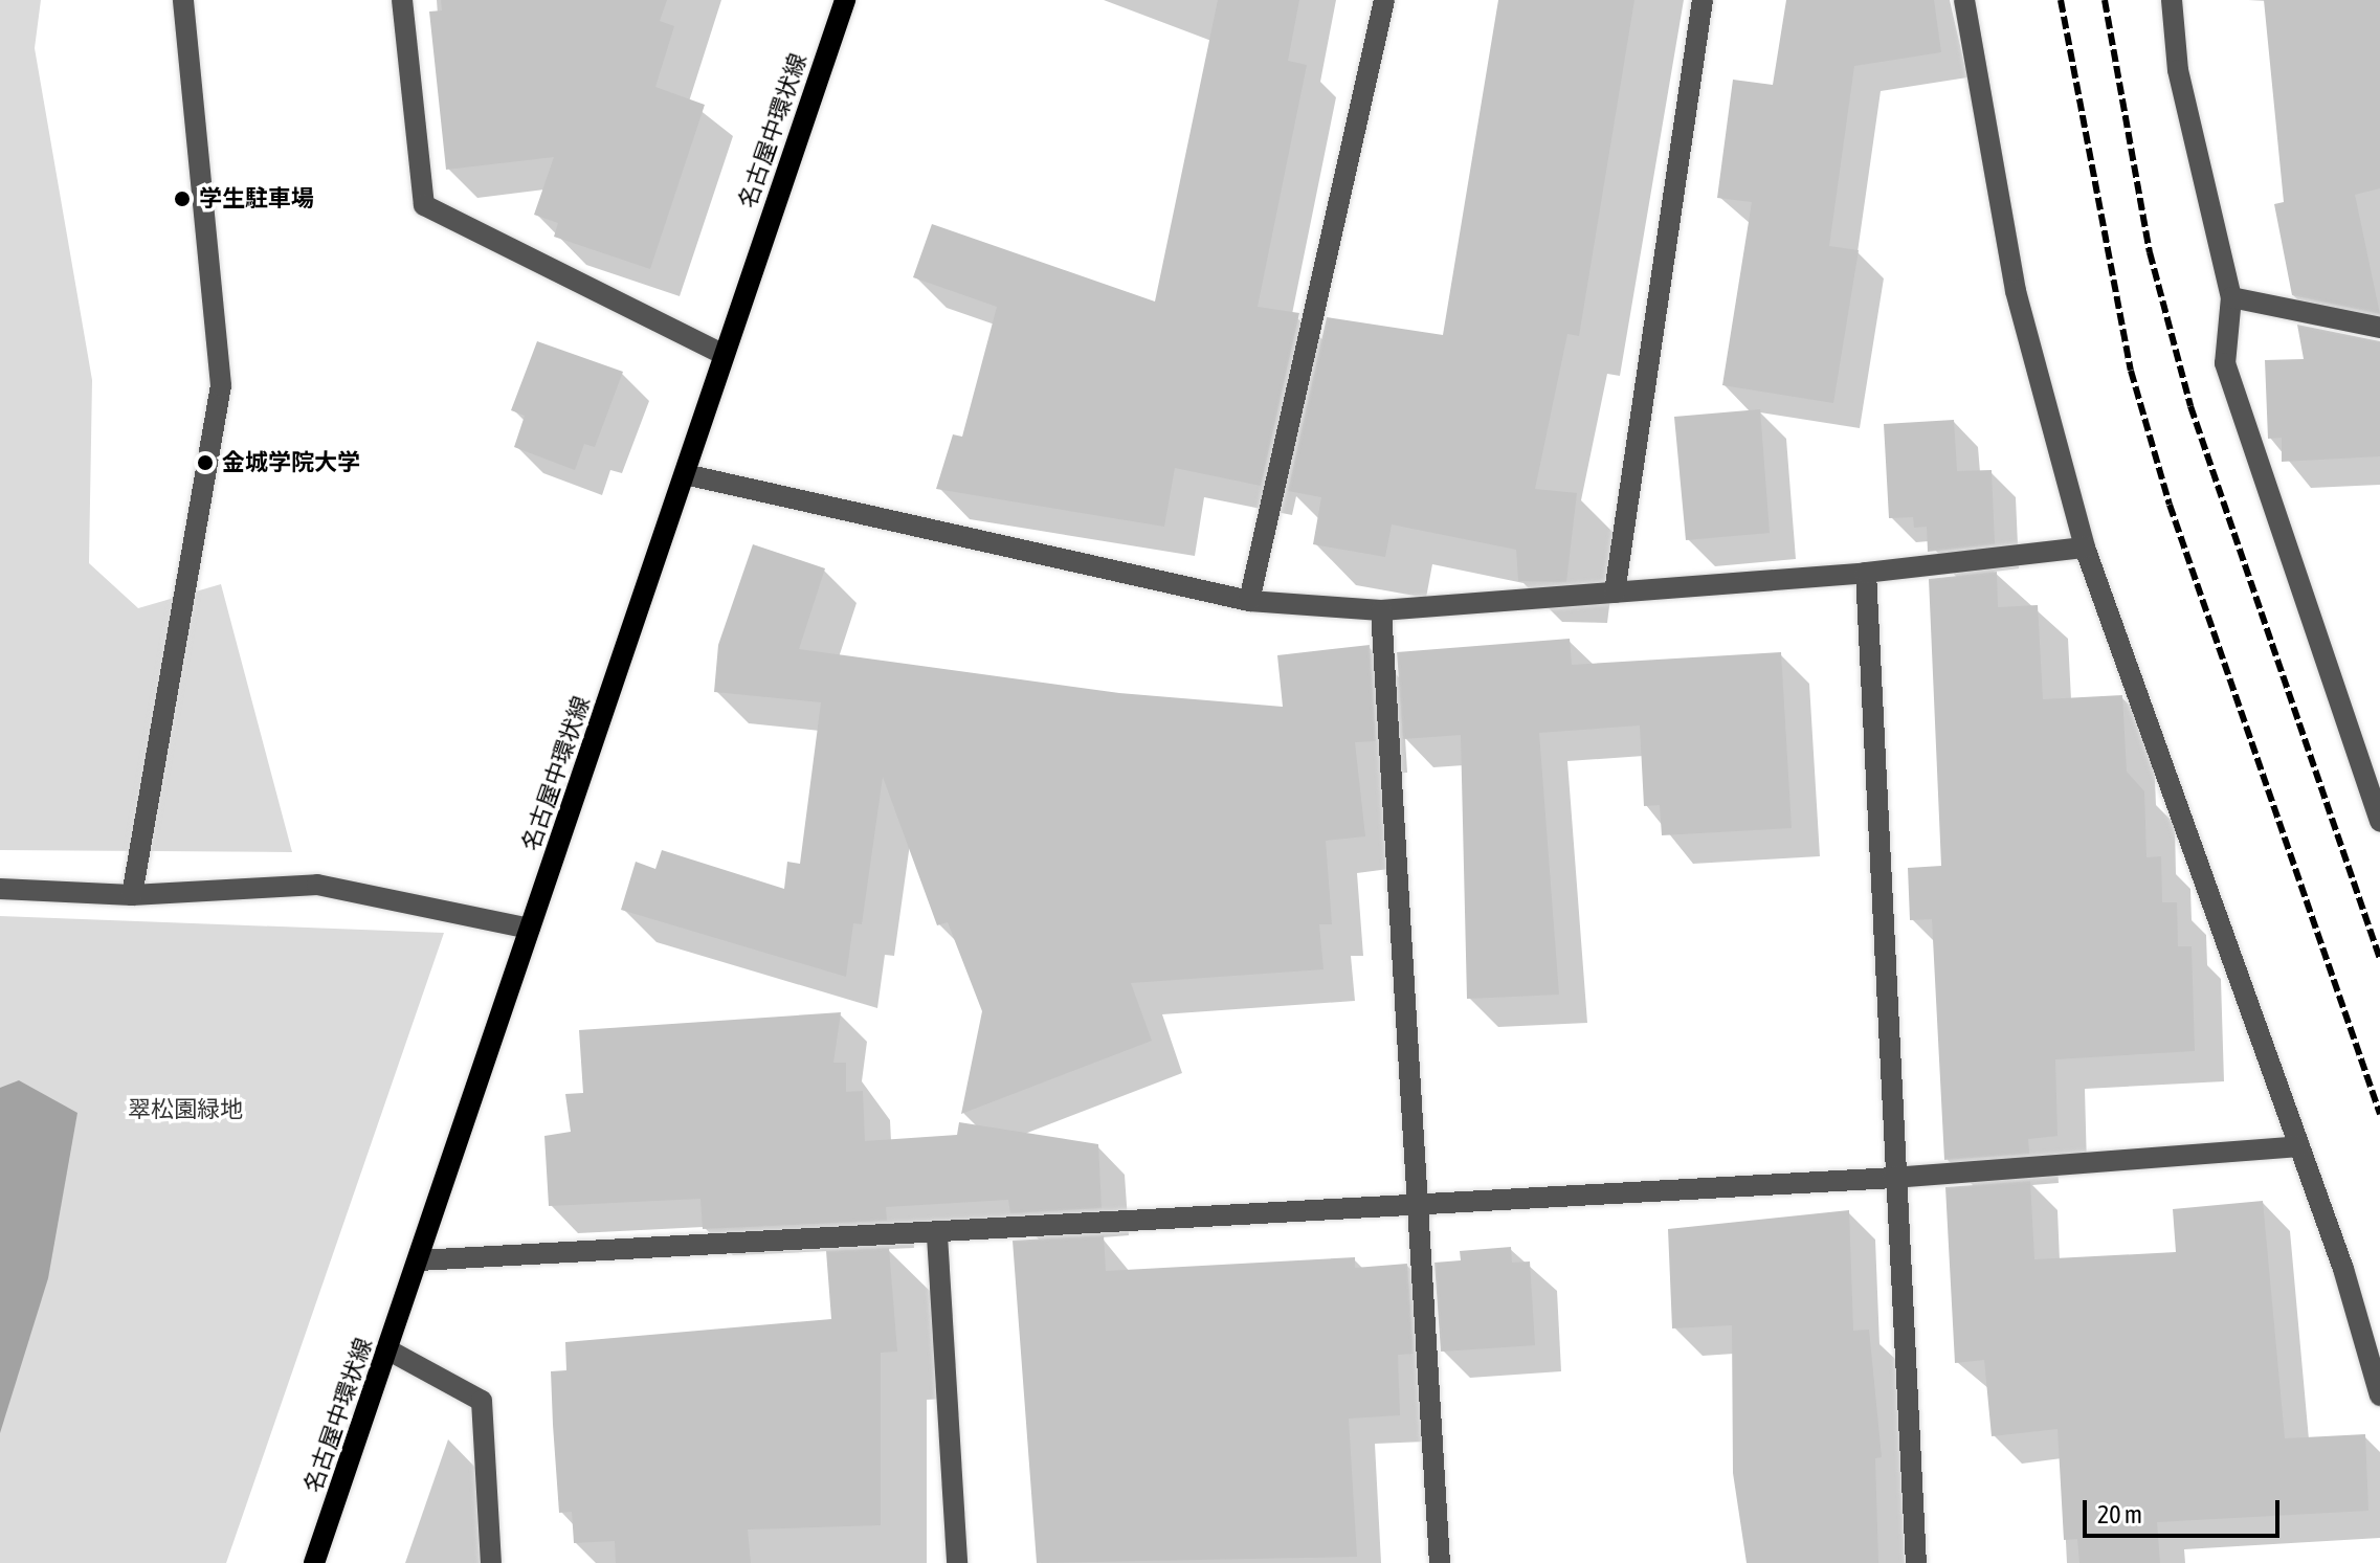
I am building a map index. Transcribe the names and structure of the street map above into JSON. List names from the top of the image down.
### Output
{
  "streets": {
    "main road": ["名古屋中環状線"]
  },
  "parks": ["翠松園緑地"],
  "places": ["学生駐車場", "金城学院大学"],
  "scale_bar": "20 m"
}
